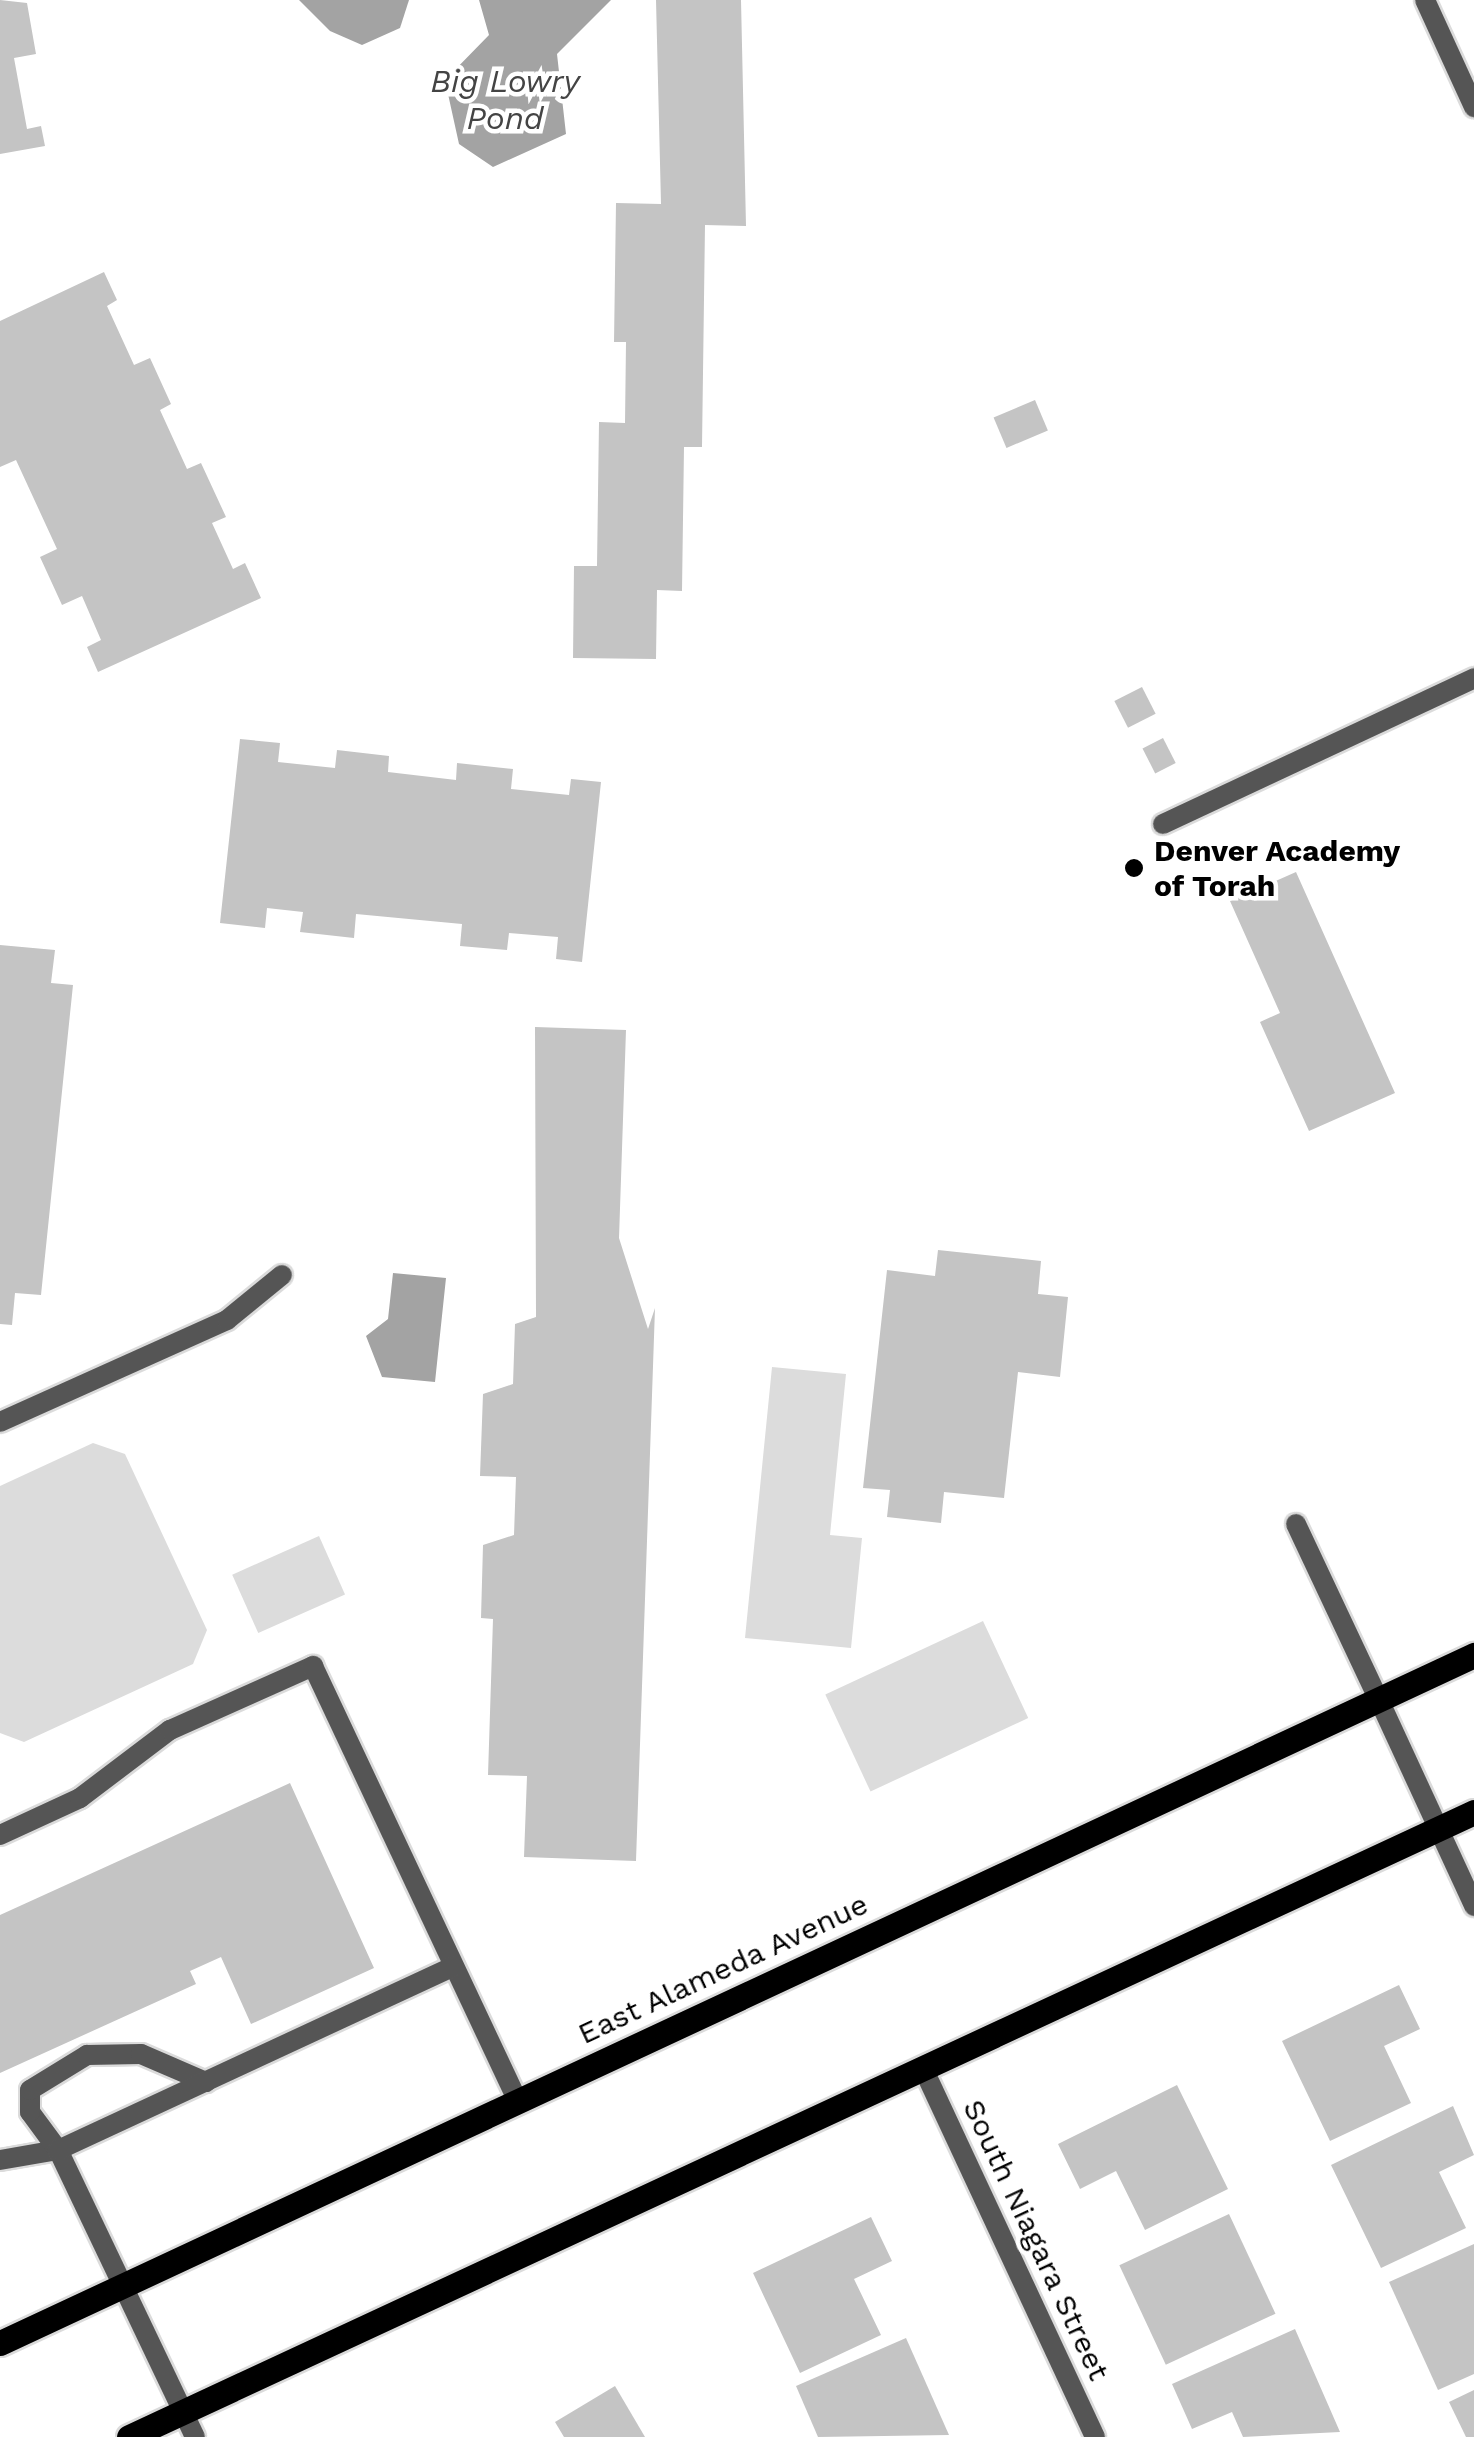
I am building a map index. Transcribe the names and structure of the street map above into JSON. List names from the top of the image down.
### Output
{
  "streets": {
    "main road": ["East Alameda Avenue"],
    "street": ["South Niagara Street"]
  },
  "water": ["Big Lowry Pond"],
  "places": ["Denver Academy of Torah"]
}
